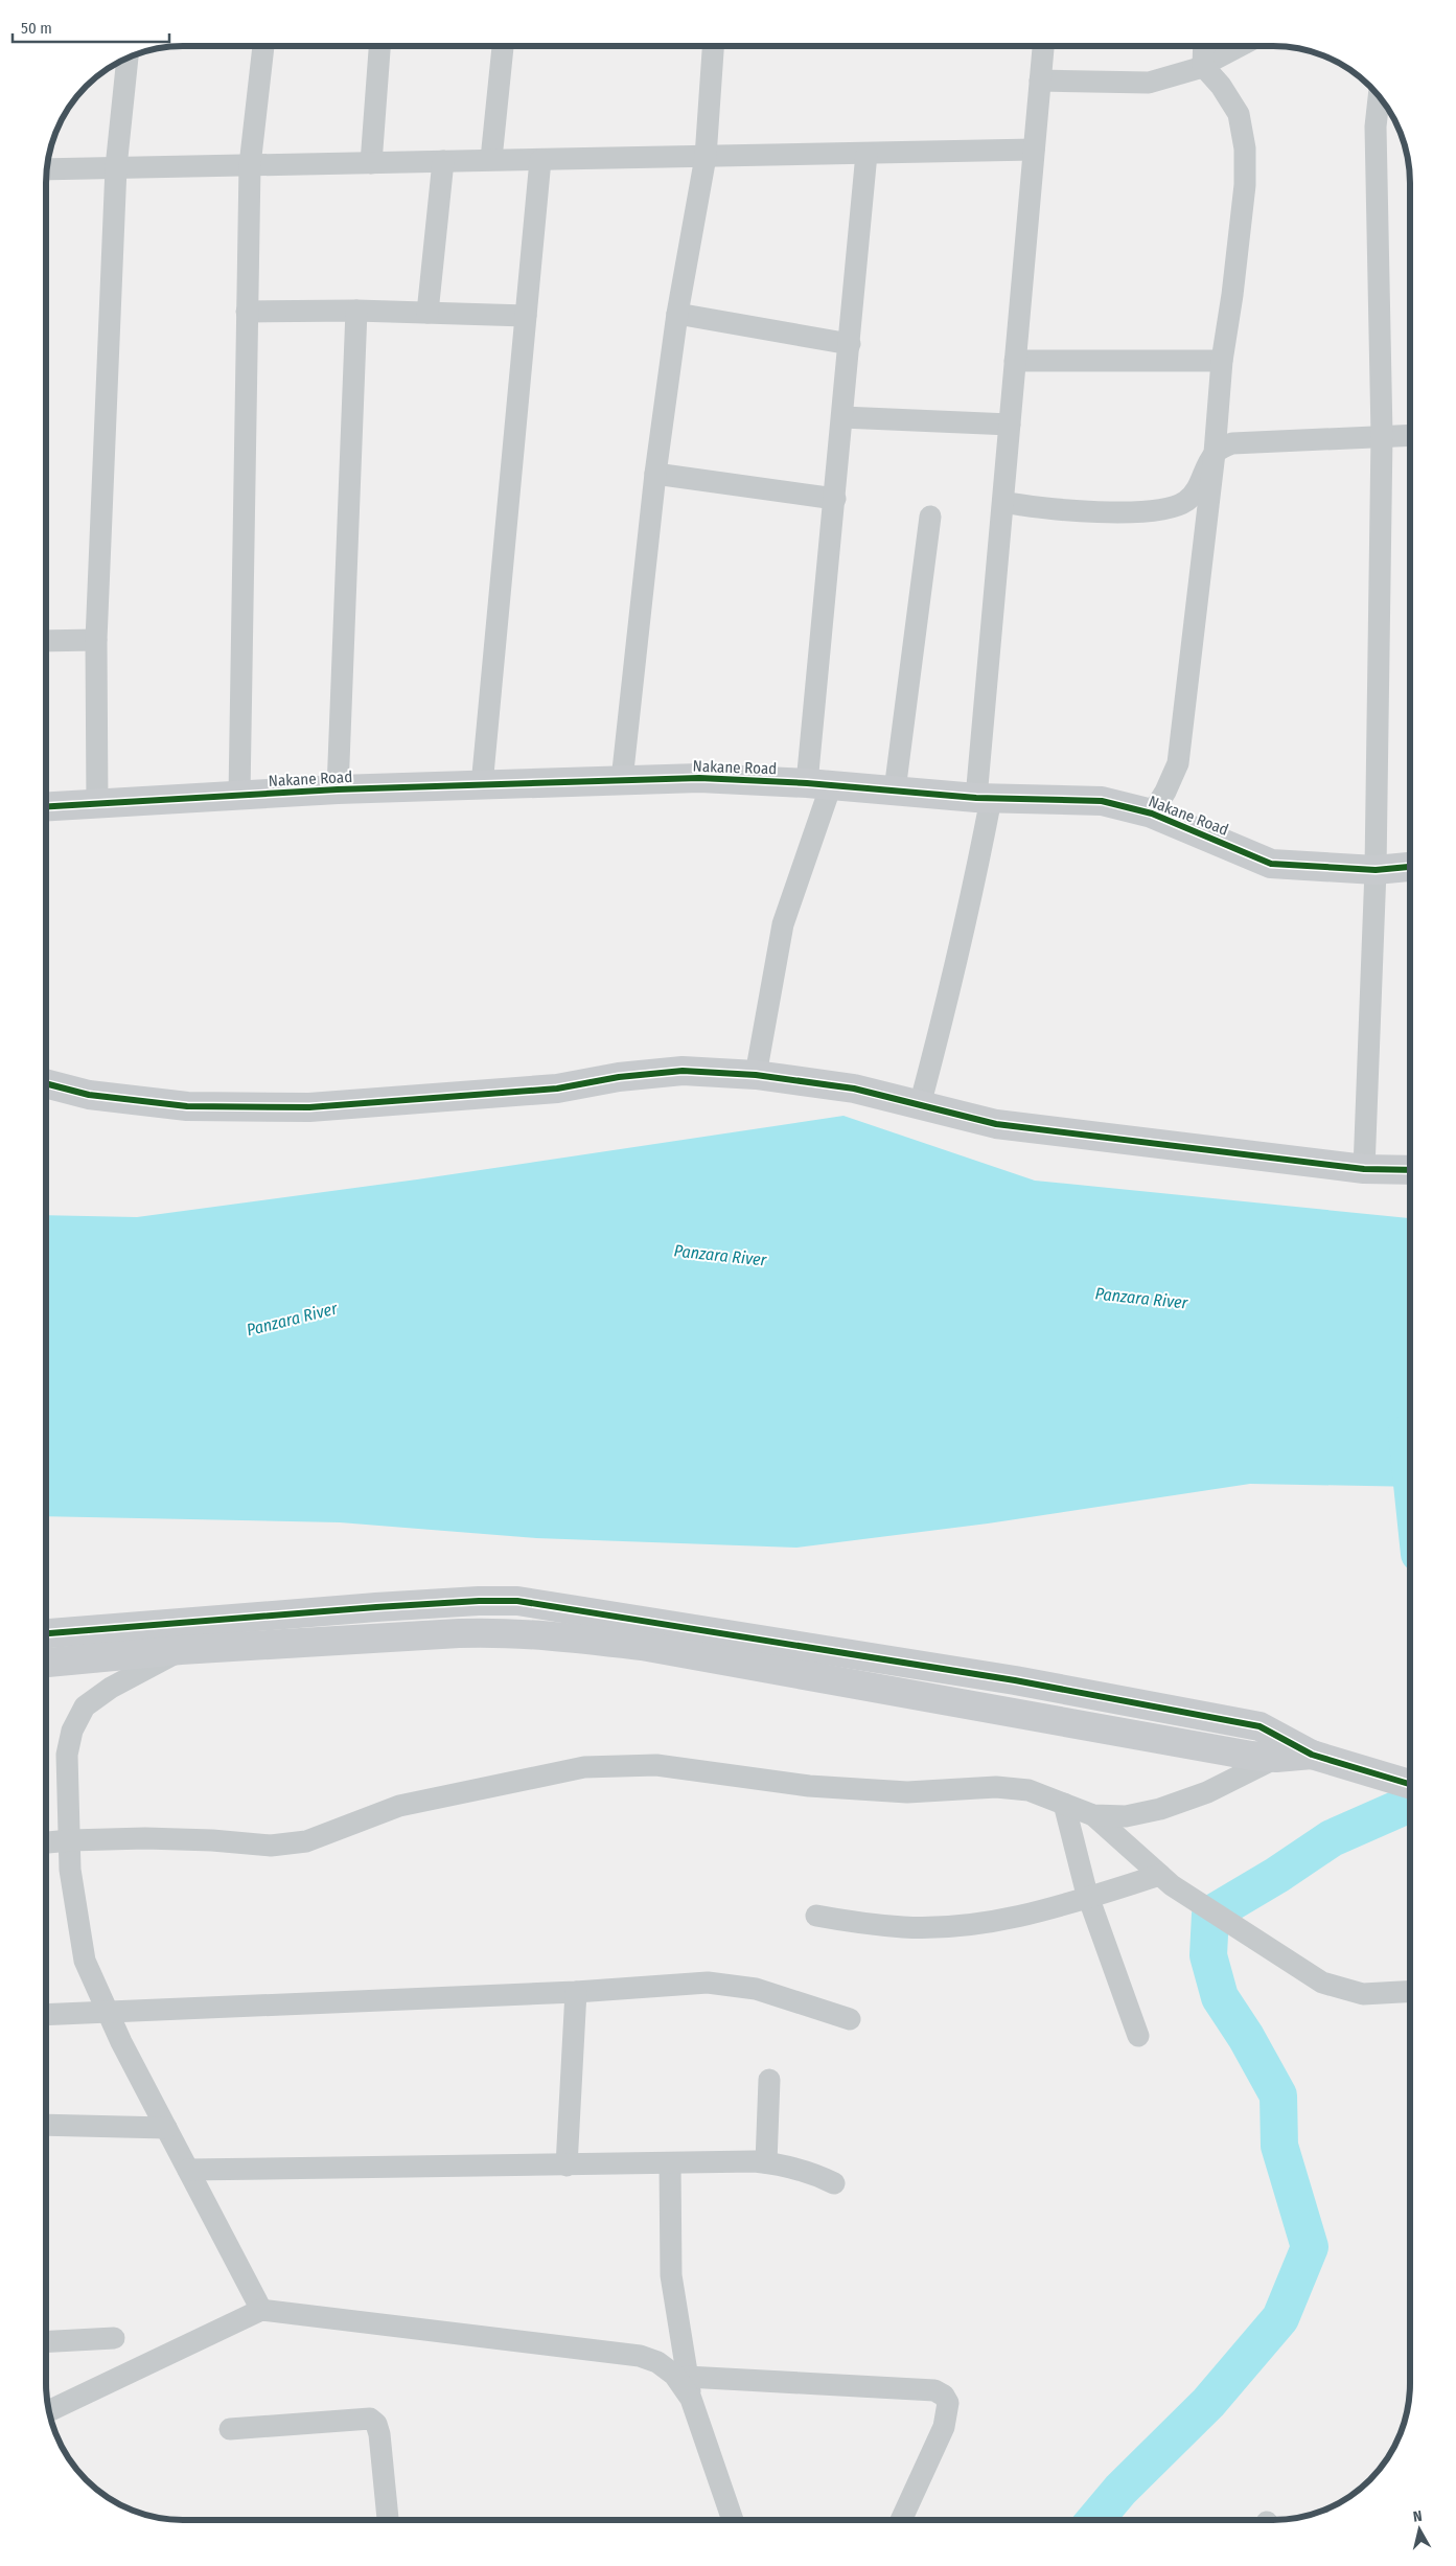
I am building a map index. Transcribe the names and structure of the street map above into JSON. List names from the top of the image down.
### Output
{
  "streets": {
    "street": ["Nakane Road"]
  },
  "water": ["Panzara River"],
  "scale_bar": "50 m",
  "north": "top"
}
